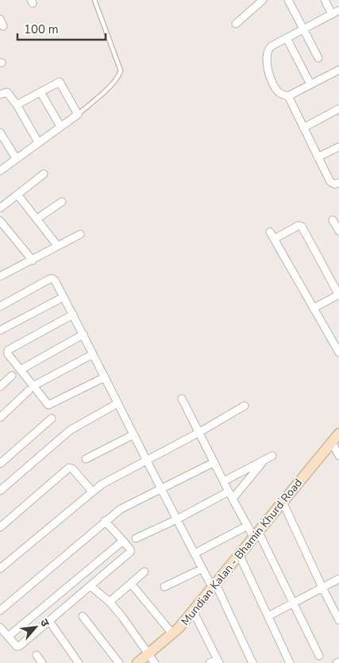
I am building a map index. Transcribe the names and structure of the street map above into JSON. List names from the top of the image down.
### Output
{
  "streets": {
    "street": ["Mundian Kalan - Bhamin Khurd Road"]
  },
  "scale_bar": "100 m",
  "north": "top right"
}
